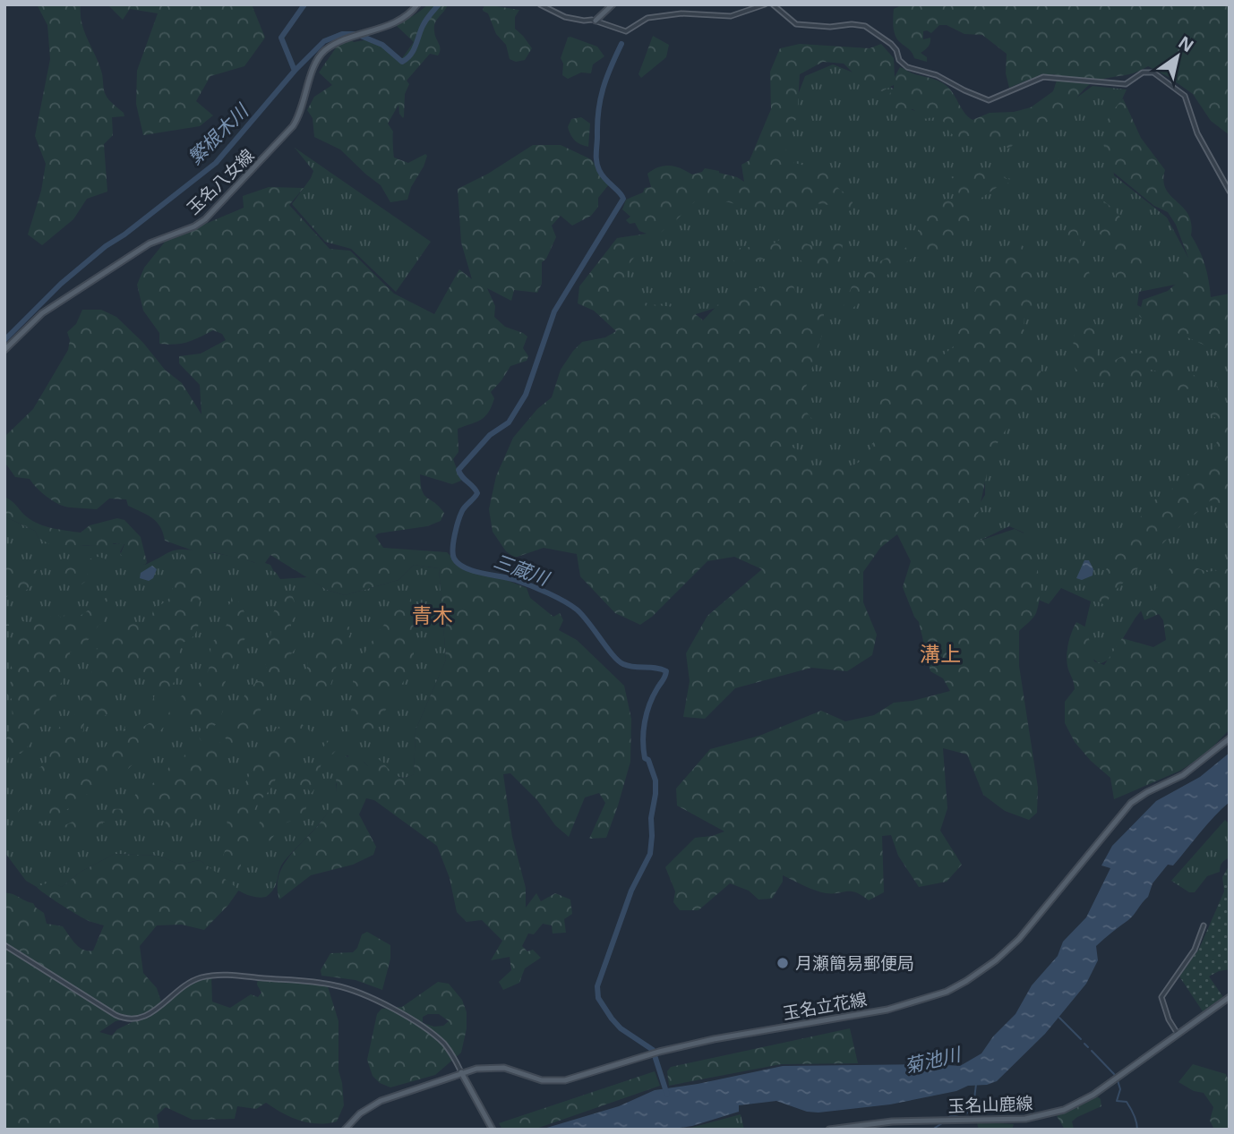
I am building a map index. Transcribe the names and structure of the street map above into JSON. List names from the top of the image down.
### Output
{
  "streets": {
    "main road": ["玉名八女線", "玉名立花線", "玉名山鹿線"]
  },
  "districts": ["青木", "溝上"],
  "water": ["繁根木川", "三蔵川", "菊池川"],
  "places": ["月瀬簡易郵便局"],
  "north": "top right"
}
